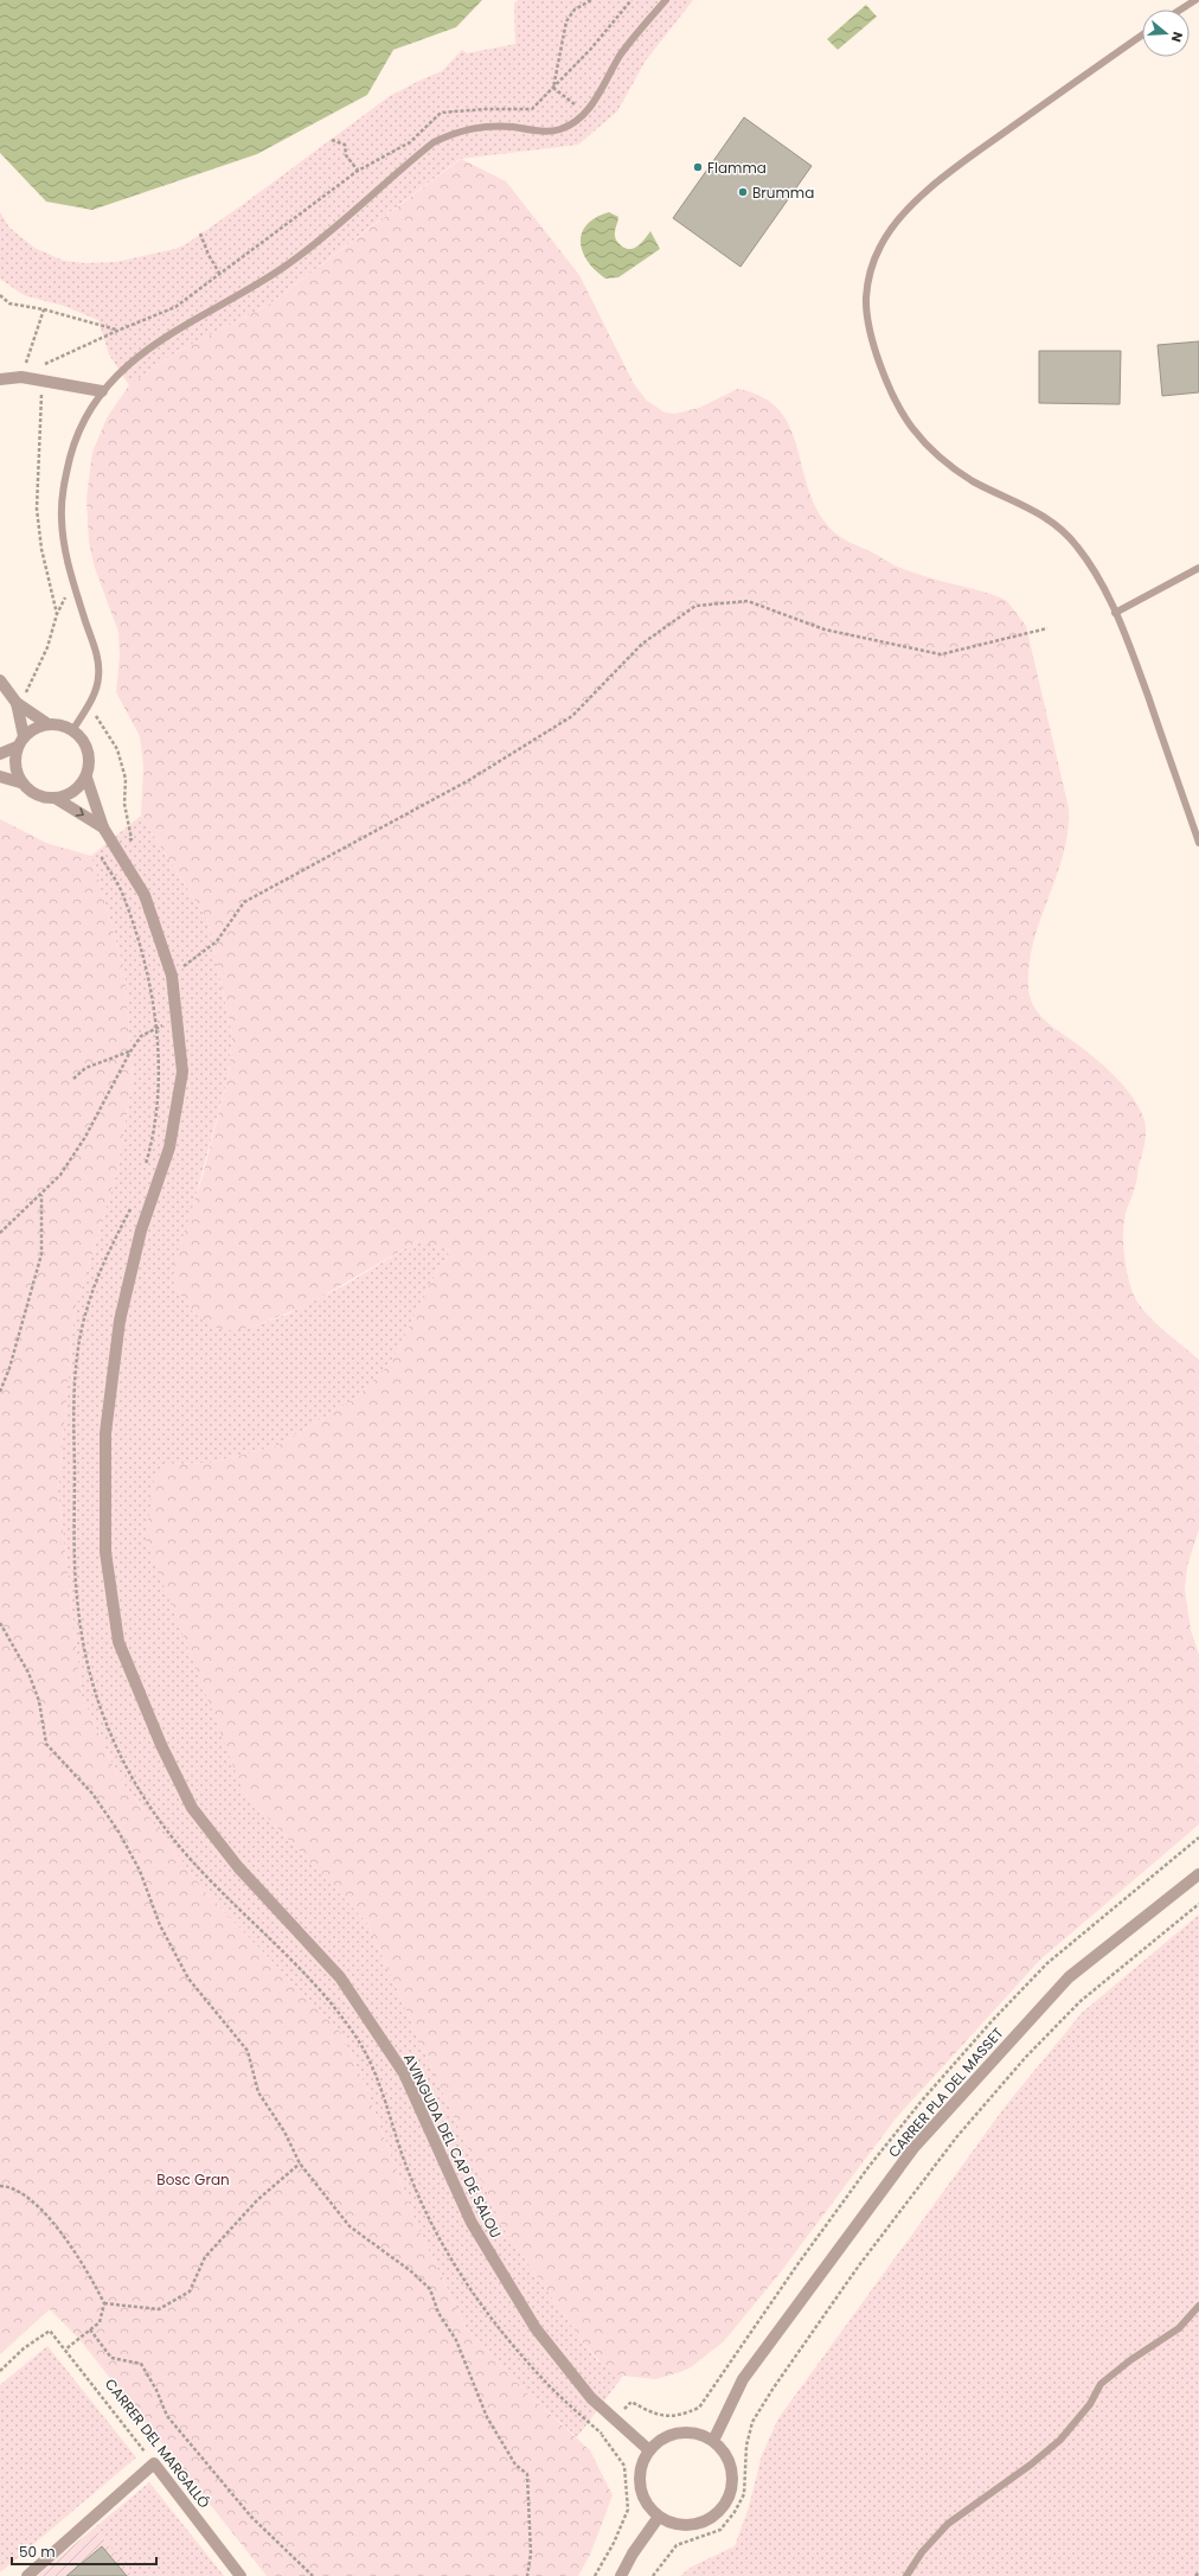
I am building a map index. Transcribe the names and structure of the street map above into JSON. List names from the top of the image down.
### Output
{
  "streets": {
    "street": ["CARRER PLA DEL MASSET", "AVINGUDA DEL CAP DE SALOU", "CARRER DEL MARGALLÓ"]
  },
  "crossings": [
    ["CARRER PLA DEL MASSET", "AVINGUDA DEL CAP DE SALOU"]
  ],
  "parks": ["Bosc Gran"],
  "places": ["Flamma", "Brumma"],
  "scale_bar": "50 m",
  "north": "right"
}
